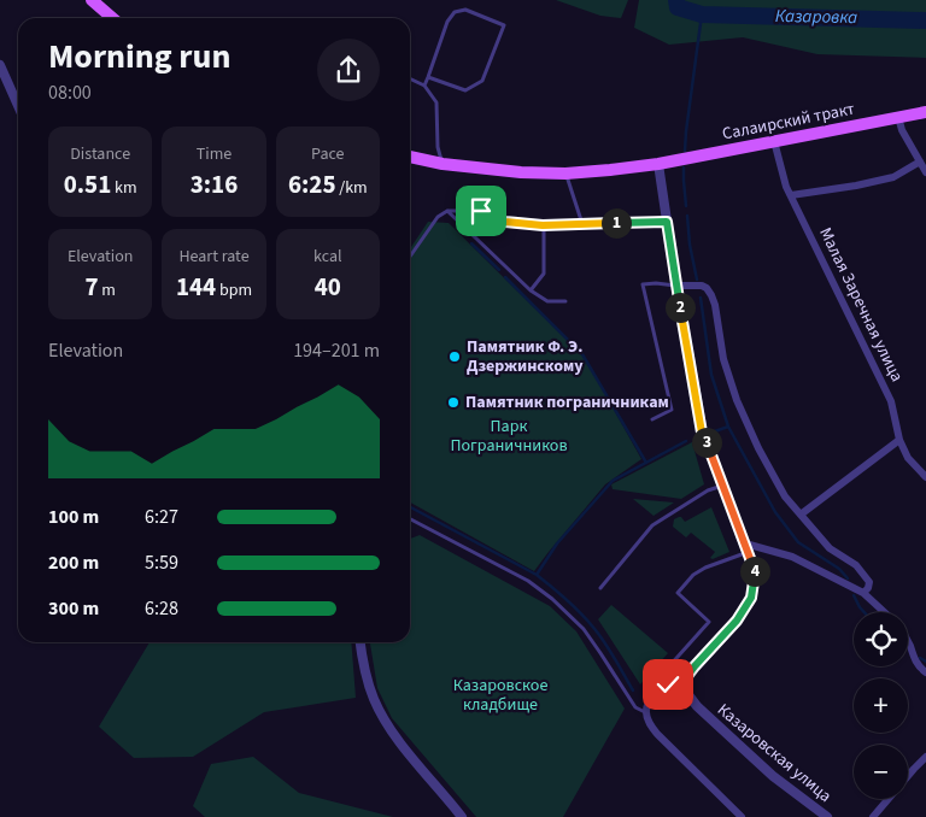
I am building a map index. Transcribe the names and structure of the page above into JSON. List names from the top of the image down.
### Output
{
  "streets": {
    "main road": ["Салаирский тракт"],
    "street": ["Малая Заречная улица", "Казаровская улица"]
  },
  "crossings": [
    ["Салаирский тракт", "Малая Заречная улица"]
  ],
  "water": ["Казаровка"],
  "parks": ["Парк Пограничников", "Казаровское кладбище"],
  "places": ["Памятник Ф. Э. Дзержинскому", "Памятник пограничникам"],
  "page": {
    "heading": ["Morning run", "08:00"],
    "stats": [
      ["Distance", "0.51 km"],
      ["Time", "3:16"],
      ["Pace", "6:25 /km"],
      ["Elevation", "7 m"],
      ["Heart rate", "144 bpm"],
      ["kcal", "40"]
    ],
    "pins": [
      "1",
      "2",
      "3",
      "4"
    ],
    "chart": ["Elevation", "194–201 m"],
    "list": [
      {
        "name": "100 m",
        "note": "6:27"
      },
      {
        "name": "200 m",
        "note": "5:59"
      },
      {
        "name": "300 m",
        "note": "6:28"
      }
    ],
    "map_buttons": ["+", "−"]
  }
}
